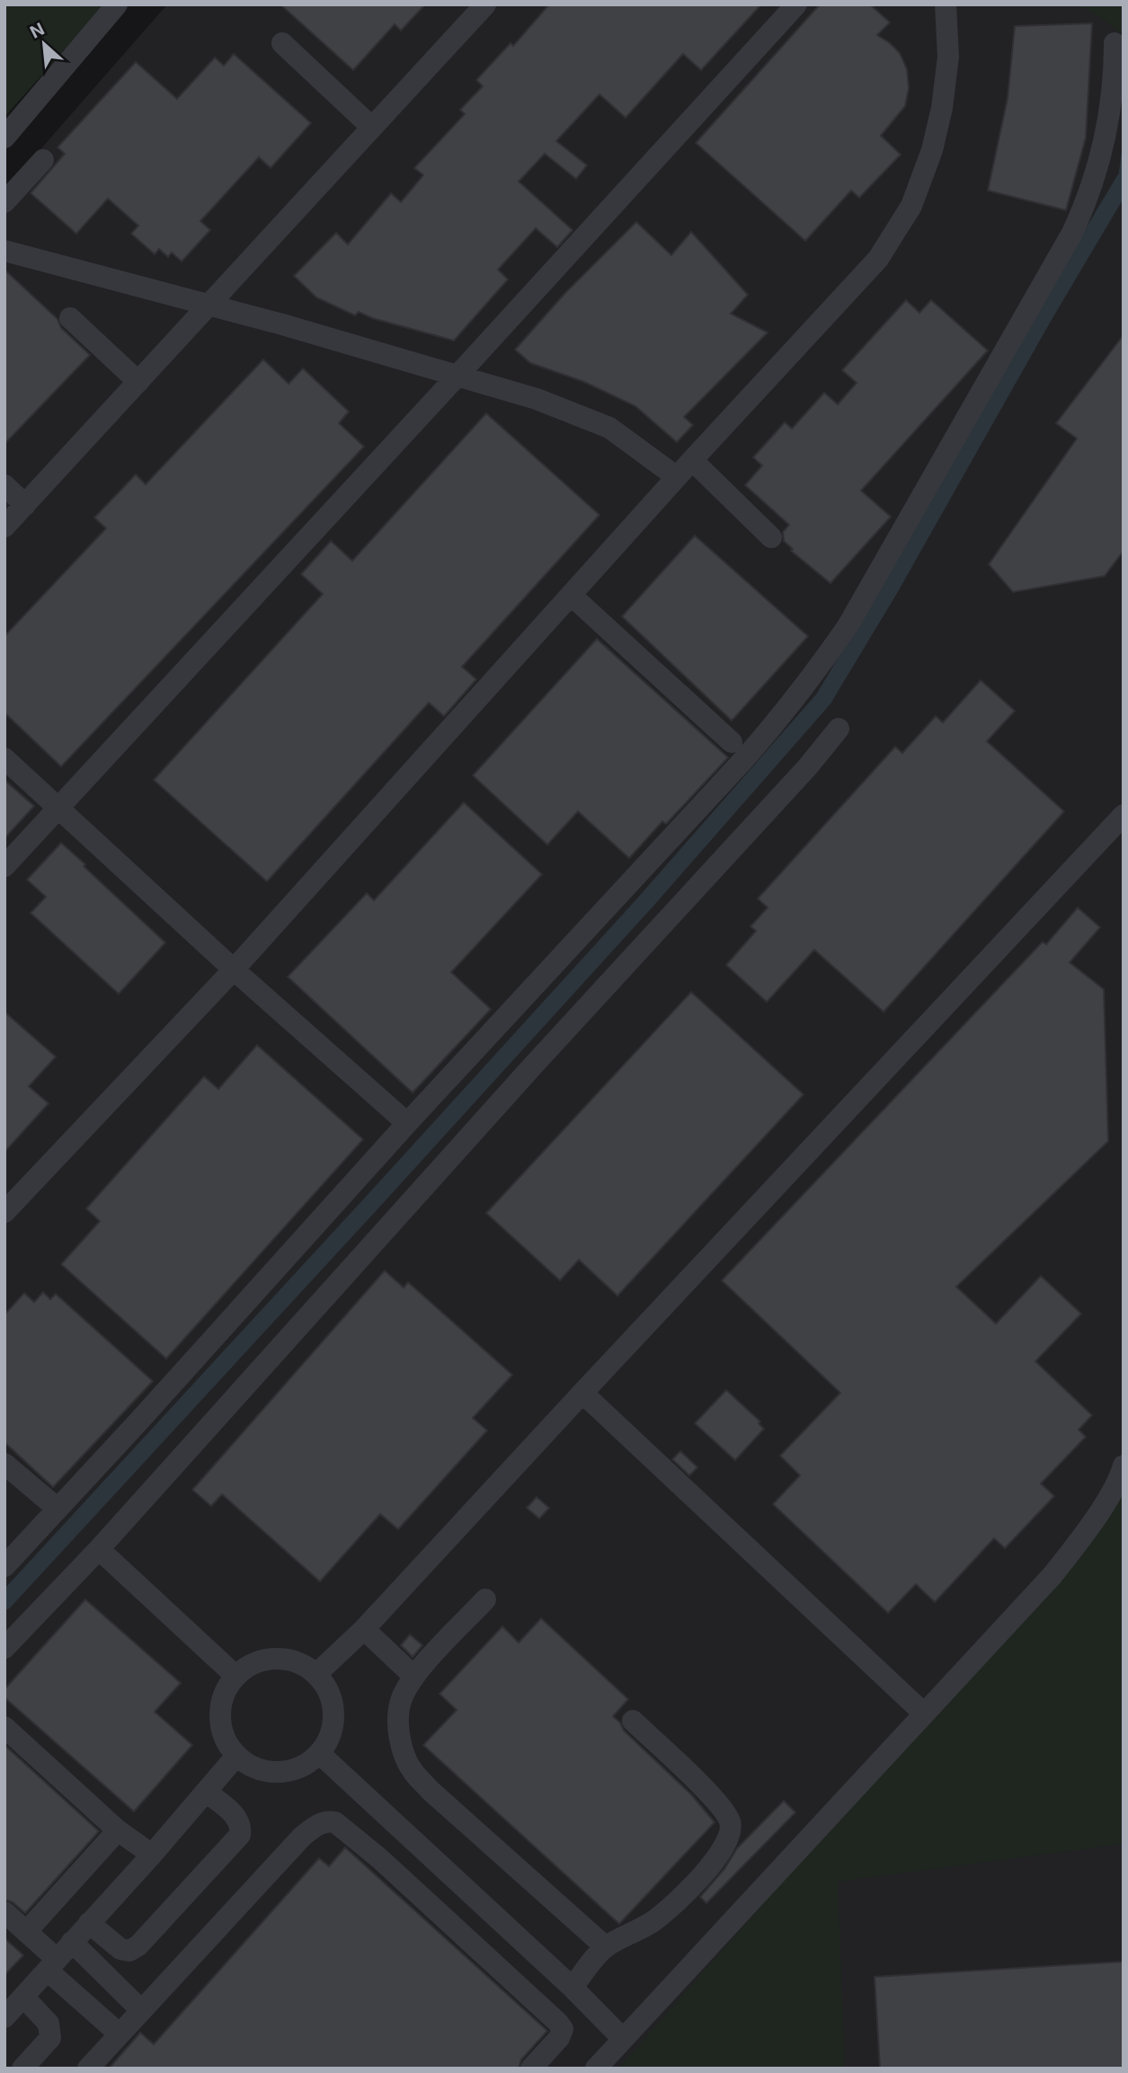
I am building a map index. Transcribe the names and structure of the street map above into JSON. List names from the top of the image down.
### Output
{
  "north": "top left"
}
